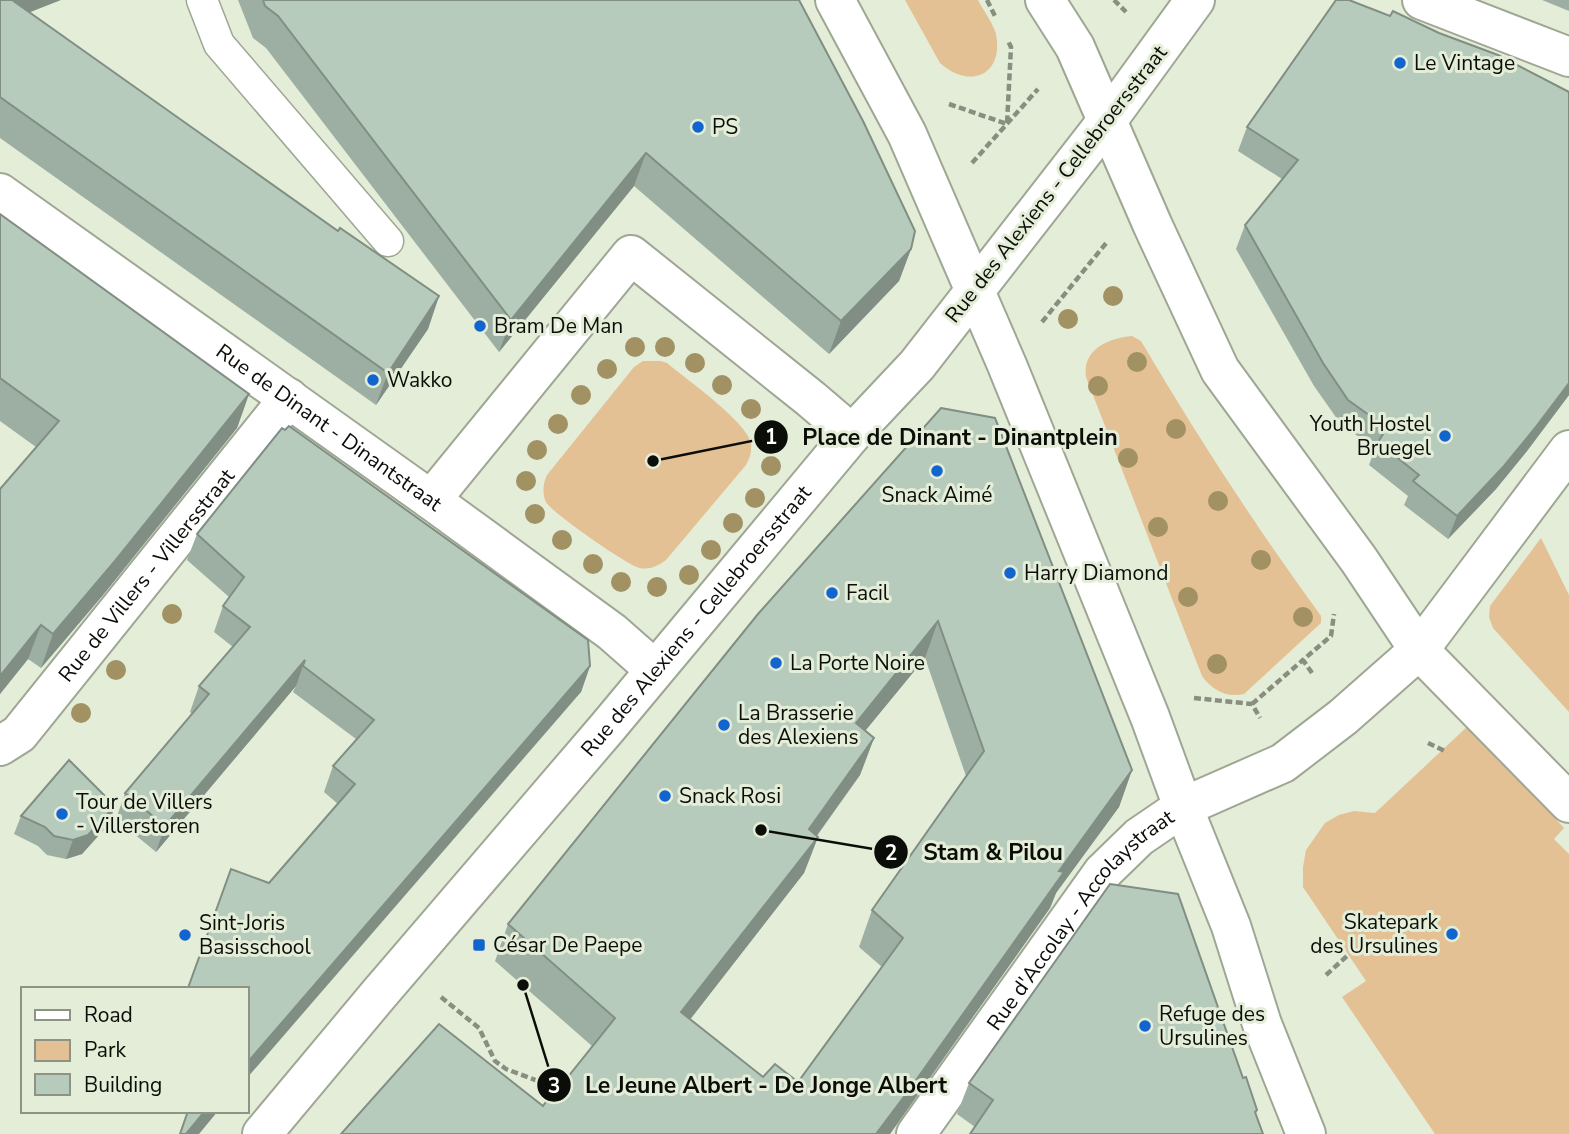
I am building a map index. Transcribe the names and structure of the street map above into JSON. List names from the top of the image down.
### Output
{
  "streets": {
    "street": [
      "Rue des Alexiens - Cellebroersstraat",
      "Rue de Dinant - Dinantstraat",
      "Rue de Villers - Villersstraat",
      "Rue d'Accolay - Accolaystraat"
    ]
  },
  "crossings": [
    ["Rue des Alexiens - Cellebroersstraat", "Rue de Dinant - Dinantstraat"],
    ["Rue de Dinant - Dinantstraat", "Rue de Villers - Villersstraat"]
  ],
  "places": {
    "other": [
      "Le Vintage",
      "PS",
      "Bram De Man",
      "Wakko",
      "Youth Hostel Bruegel",
      "Place de Dinant - Dinantplein",
      "Snack Aimé",
      "Harry Diamond",
      "Facil",
      "La Porte Noire",
      "La Brasserie des Alexiens",
      "Snack Rosi",
      "Tour de Villers - Villerstoren",
      "Stam & Pilou",
      "Skatepark des Ursulines",
      "Sint-Joris Basisschool",
      "Le Jeune Albert - De Jonge Albert",
      "Refuge des Ursulines"
    ],
    "transit": ["César De Paepe"]
  },
  "legend": ["Road", "Park", "Building"]
}
